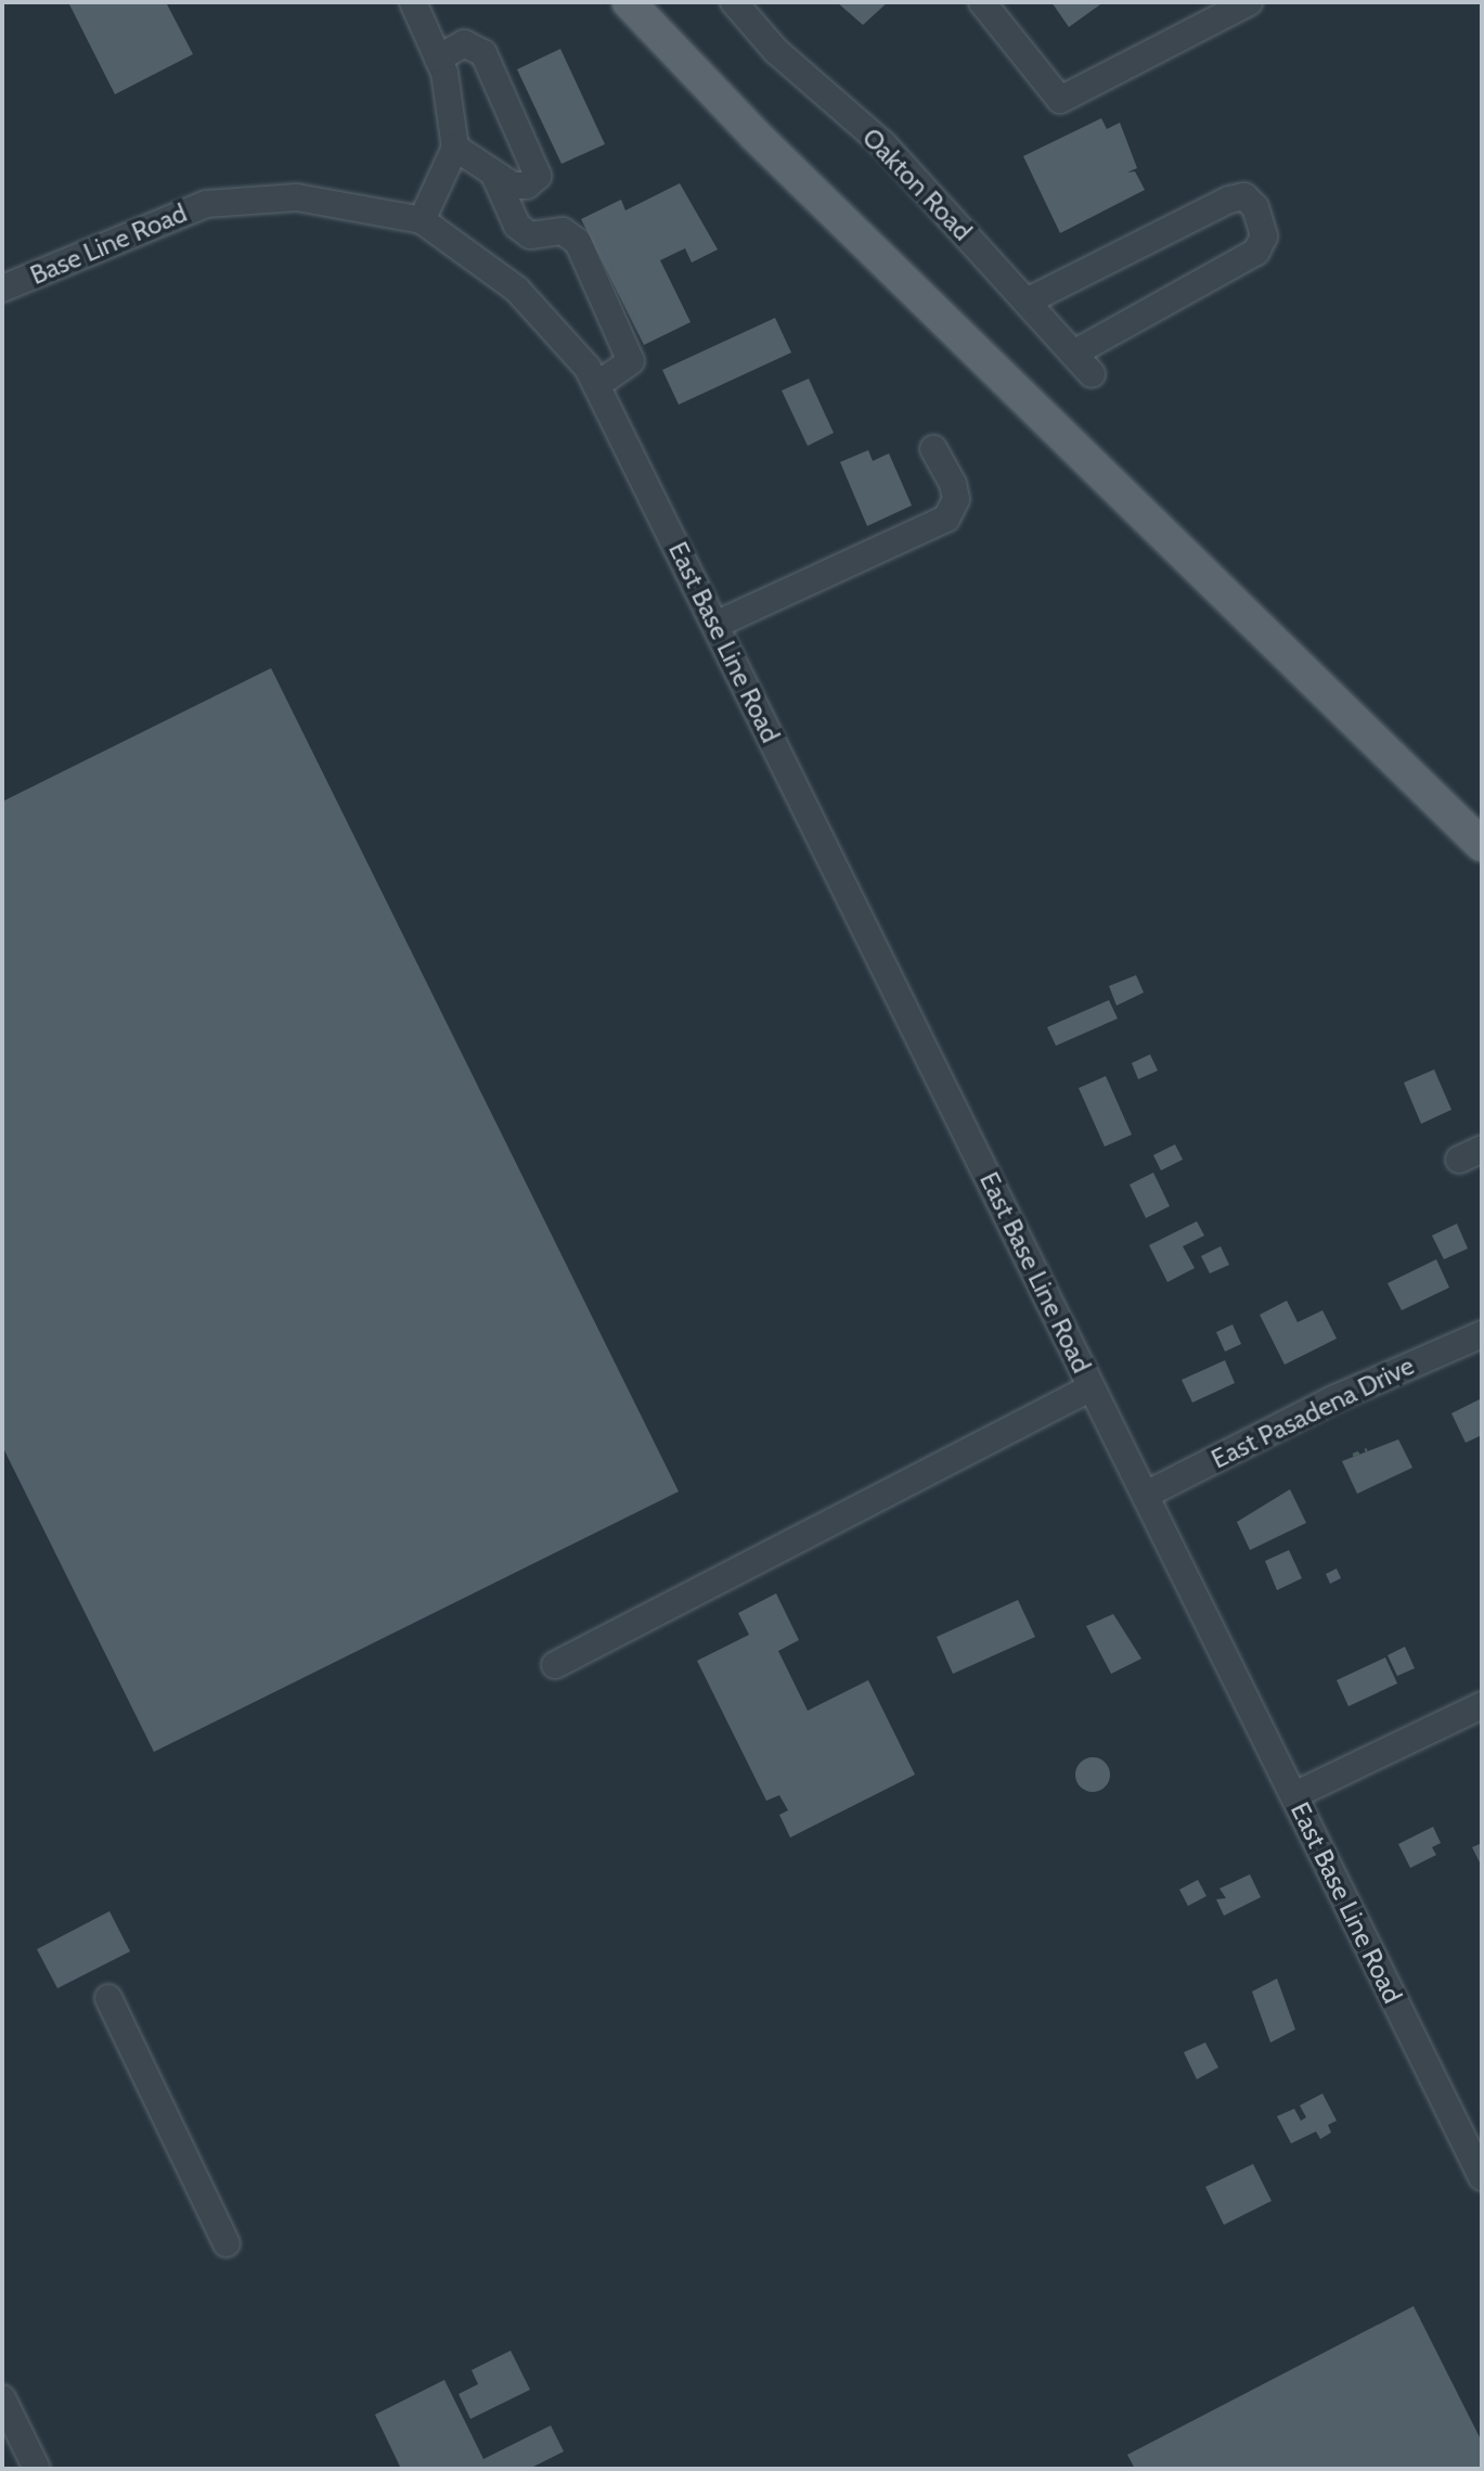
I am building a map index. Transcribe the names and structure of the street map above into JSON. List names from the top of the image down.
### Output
{
  "streets": {
    "street": [
      "Oakton Road",
      "Base Line Road",
      "East Base Line Road",
      "East Pasadena Drive"
    ]
  },
  "crossings": [
    ["Base Line Road", "East Base Line Road"],
    ["East Base Line Road", "East Pasadena Drive"]
  ]
}
